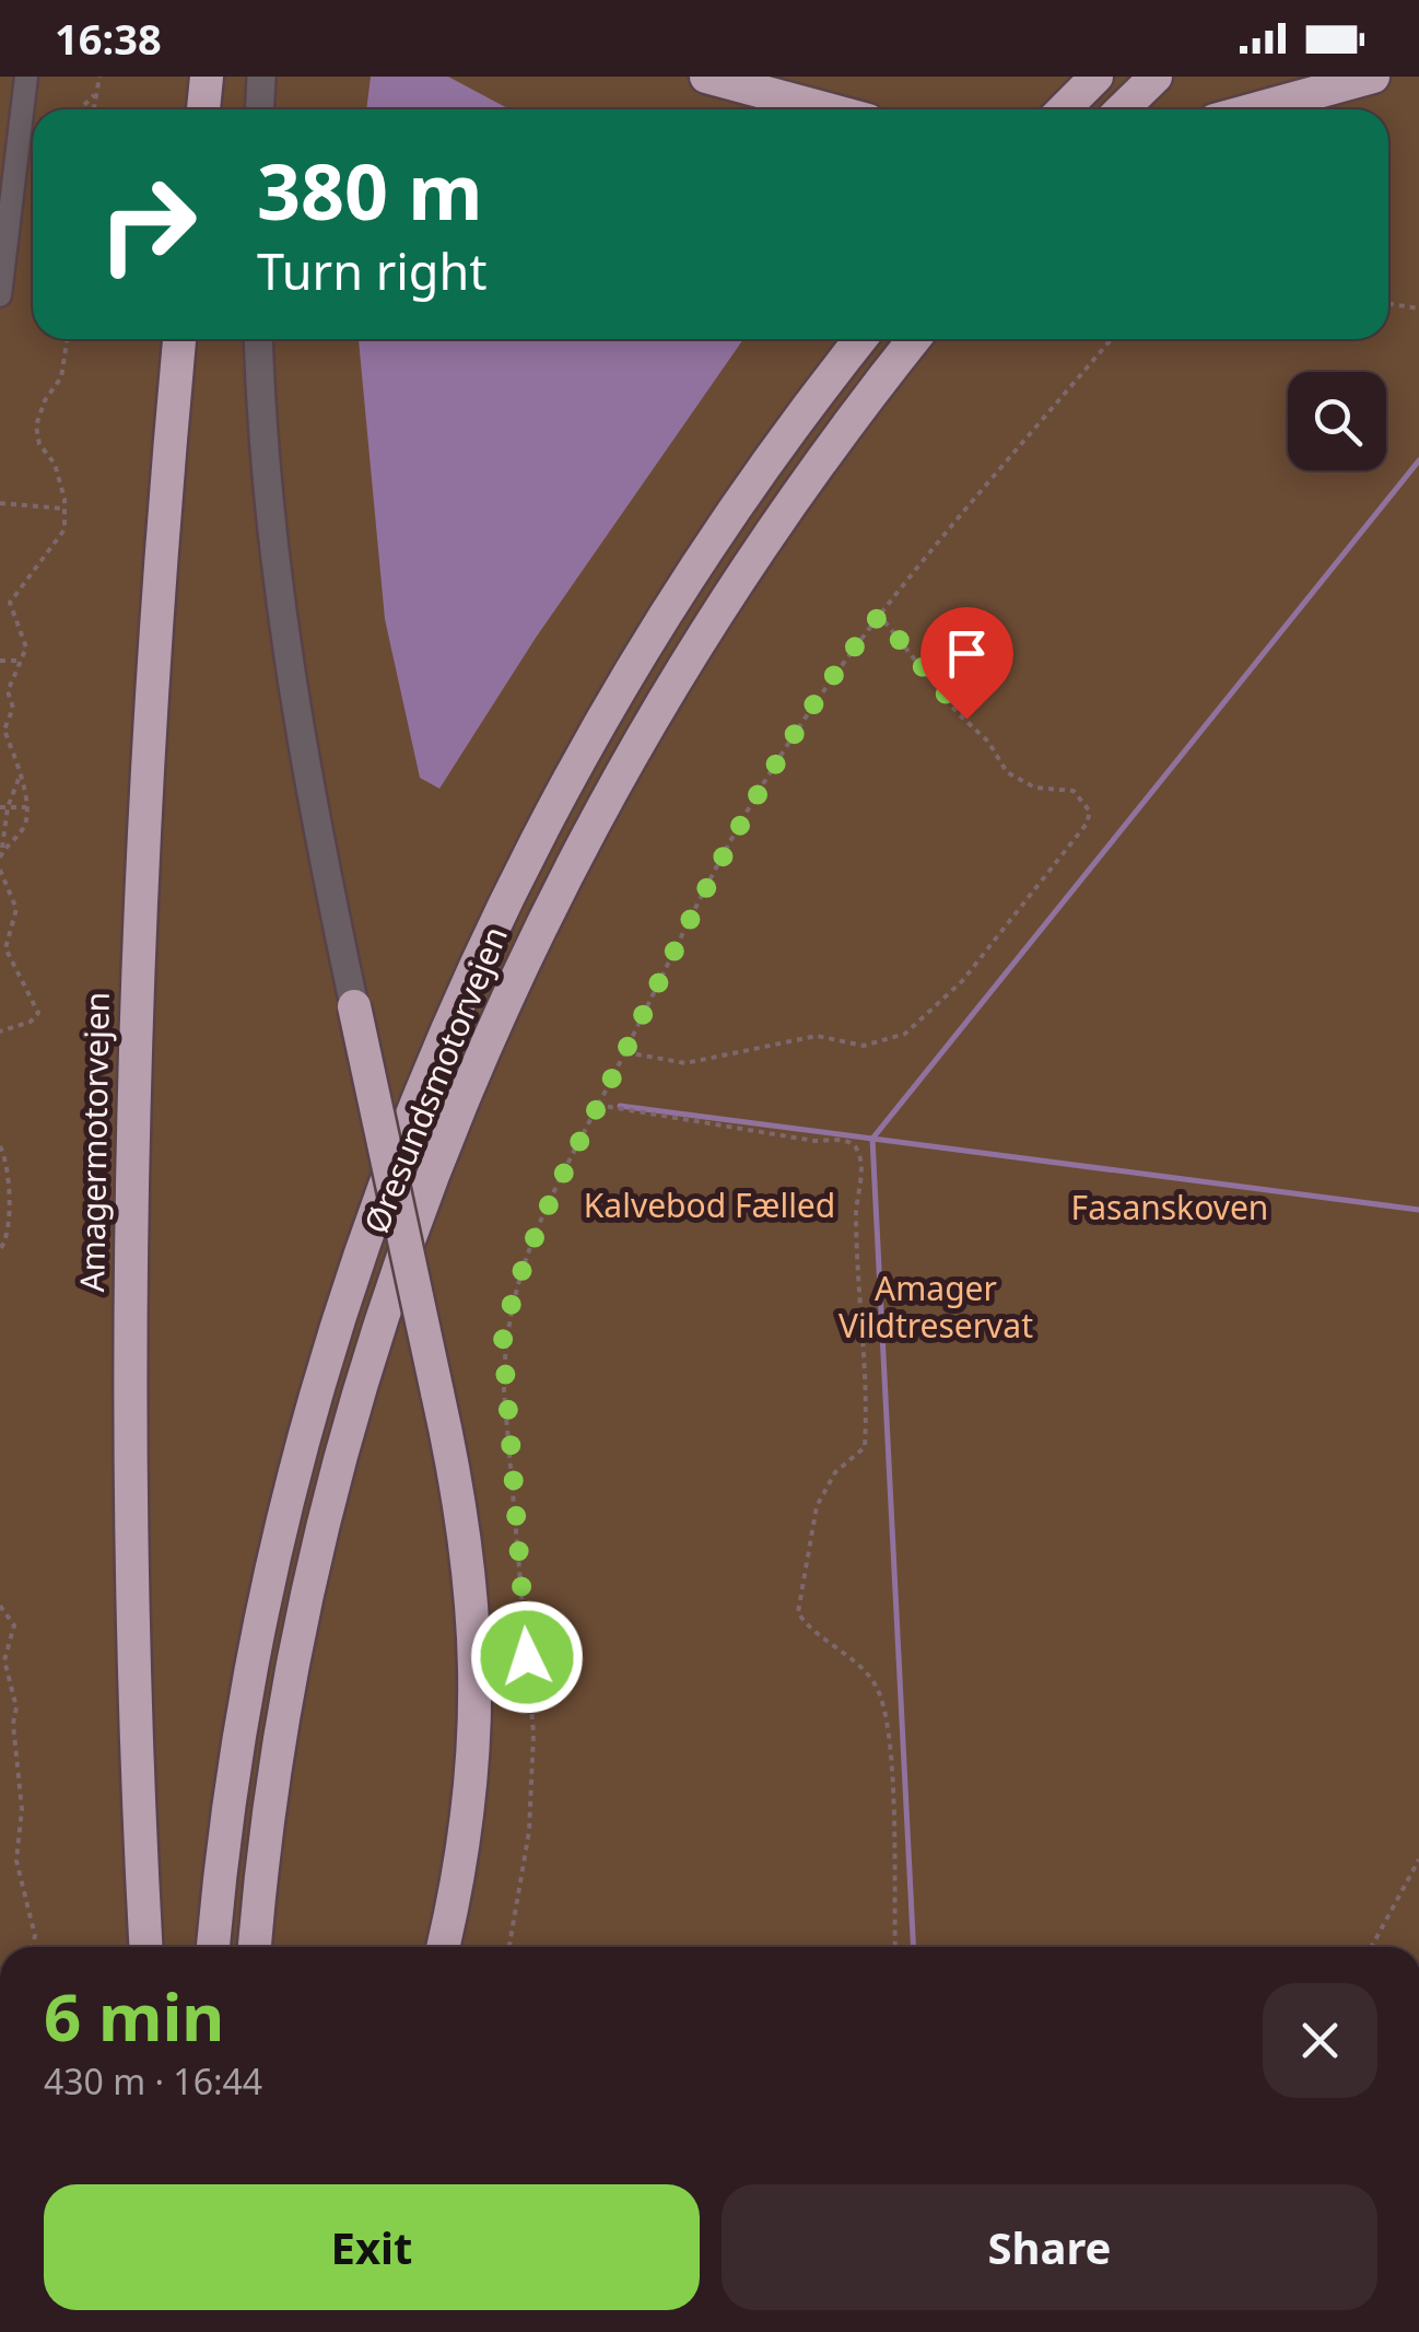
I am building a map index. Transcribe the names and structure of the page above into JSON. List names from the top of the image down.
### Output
{
  "streets": {
    "highway": ["Øresundsmotorvejen", "Amagermotorvejen"]
  },
  "parks": ["Kalvebod Fælled", "Fasanskoven", "Amager Vildtreservat"],
  "page": {
    "status": "16:38",
    "turn": ["380 m", "Turn right"],
    "heading": ["6 min", "430 m · 16:44"],
    "buttons": ["Exit", "Share"]
  }
}
